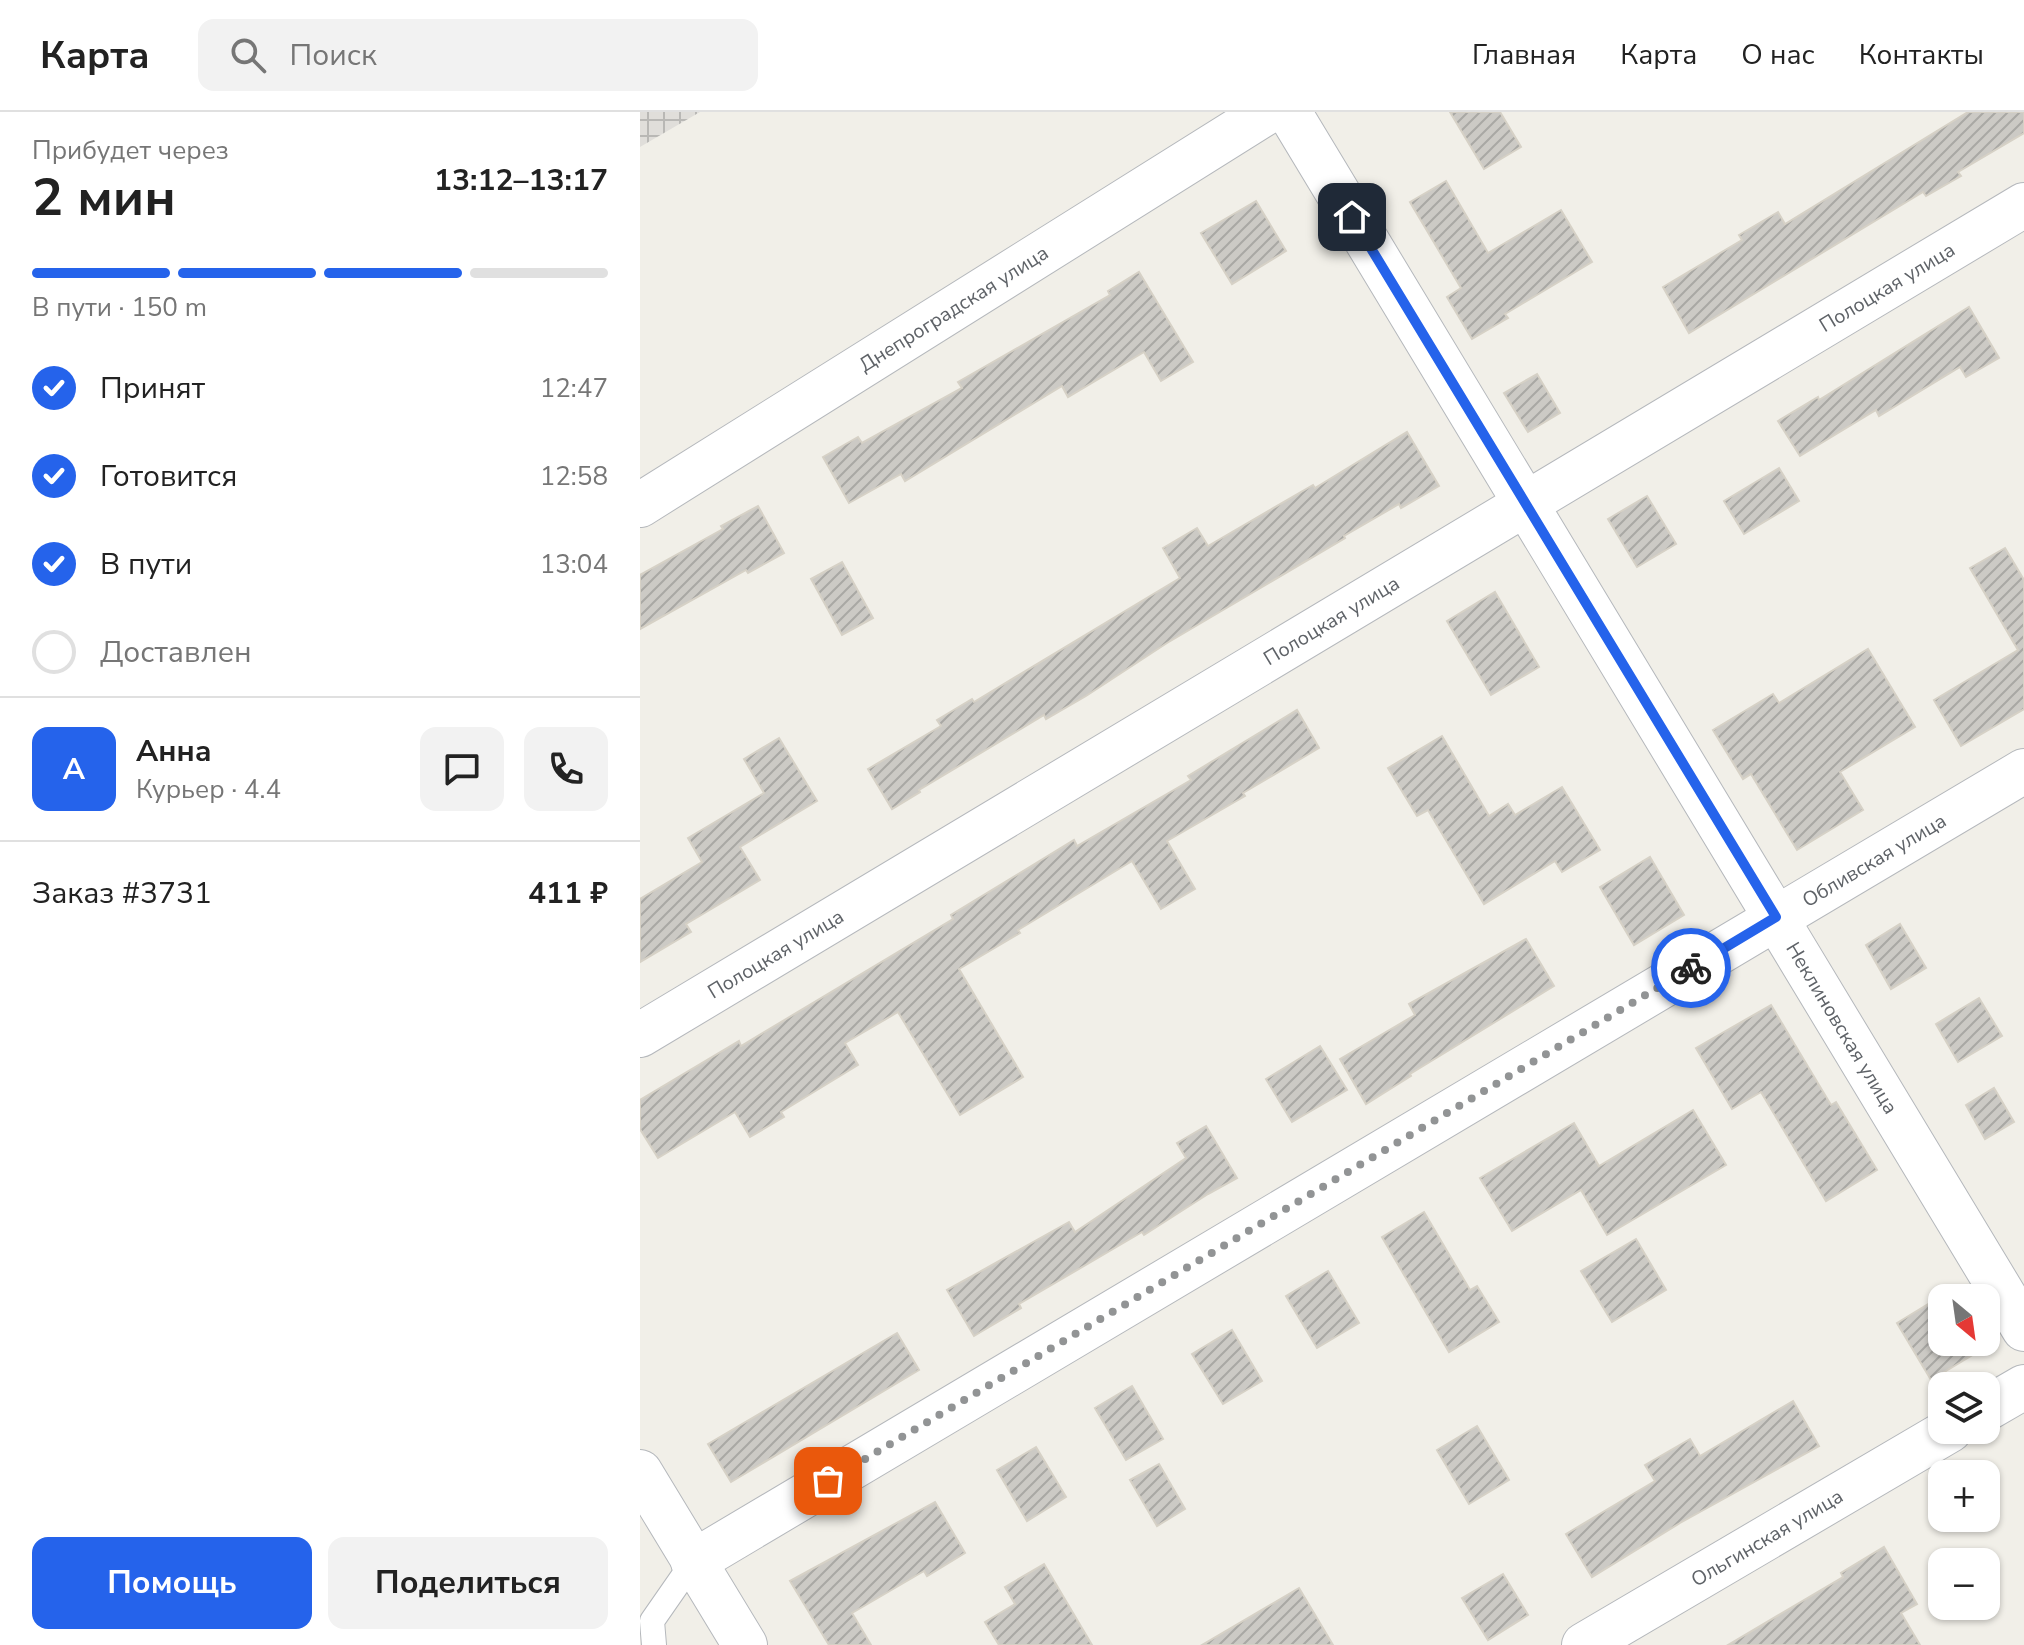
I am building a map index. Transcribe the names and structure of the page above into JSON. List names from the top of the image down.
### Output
{
  "streets": {
    "street": [
      "Полоцкая улица",
      "Днепроградская улица",
      "Обливская улица",
      "Неклиновская улица",
      "Ольгинская улица"
    ]
  },
  "crossings": [
    ["Полоцкая улица", "Неклиновская улица"],
    ["Обливская улица", "Неклиновская улица"]
  ],
  "north": "bottom right",
  "page": {
    "header": "Карта",
    "search": "Поиск",
    "nav": [
      "Главная",
      "Карта",
      "О нас",
      "Контакты"
    ],
    "heading": ["2 мин", "Прибудет через", "13:12–13:17"],
    "panel": [
      "Анна",
      "Курьер · 4.4",
      "Заказ #3731",
      "411 ₽"
    ],
    "bar": "В пути · 150 m",
    "list": [
      ["Принят", "12:47"],
      ["Готовится", "12:58"],
      ["В пути", "13:04"],
      "Доставлен"
    ],
    "round": "А",
    "map_buttons": ["+", "−"],
    "buttons": ["Помощь", "Поделиться"]
  }
}
